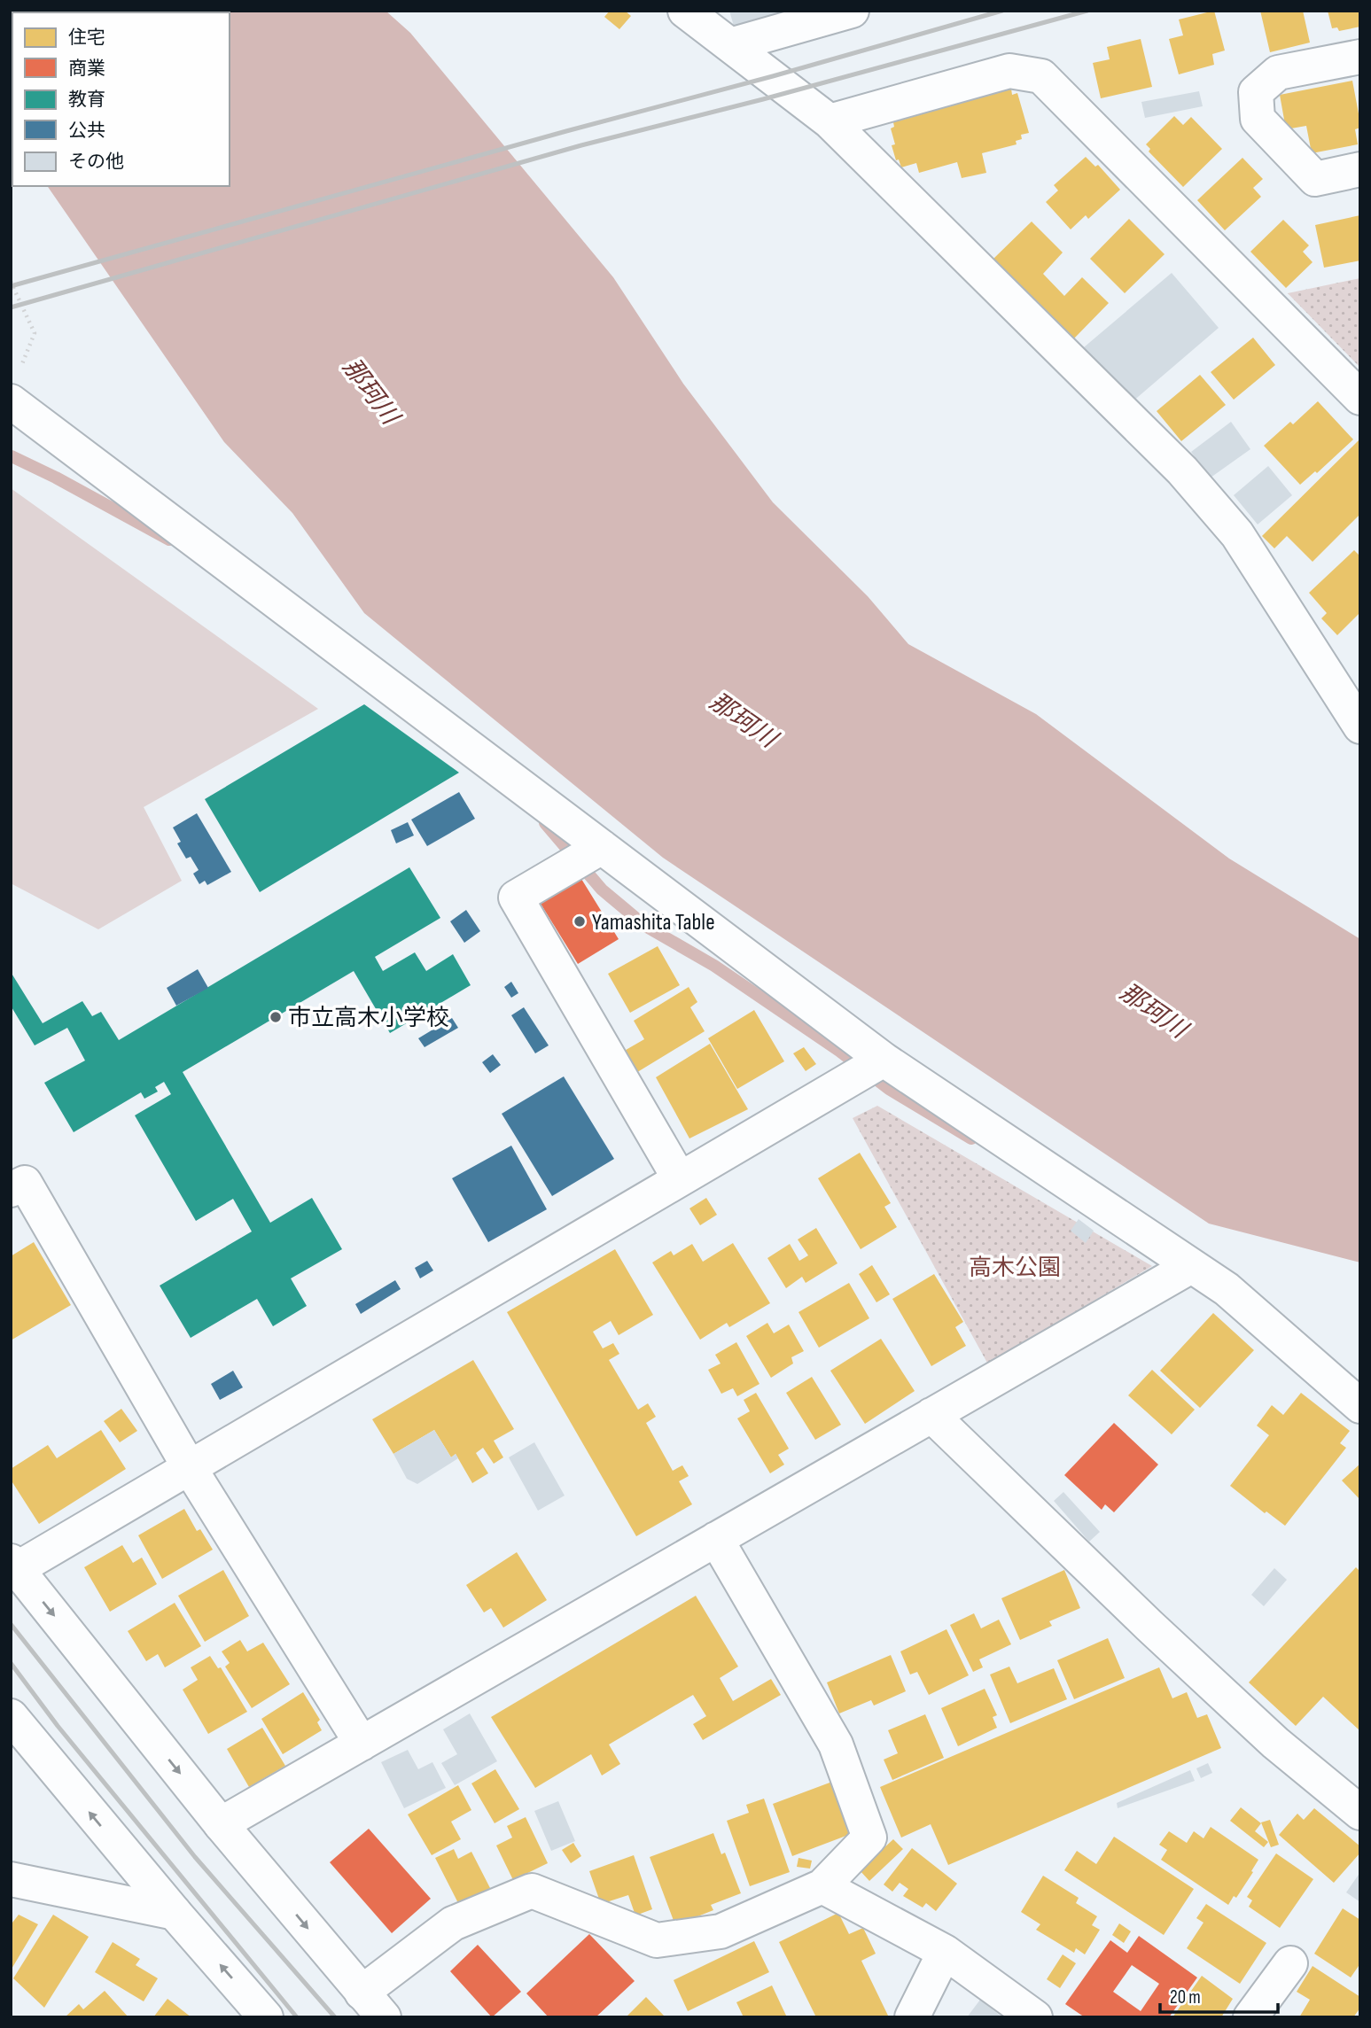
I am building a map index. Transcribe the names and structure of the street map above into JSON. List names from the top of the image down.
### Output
{
  "water": ["那珂川"],
  "parks": ["高木公園"],
  "places": ["Yamashita Table", "市立高木小学校"],
  "legend": [
    "住宅",
    "商業",
    "教育",
    "公共",
    "その他"
  ],
  "scale_bar": "20 m"
}
